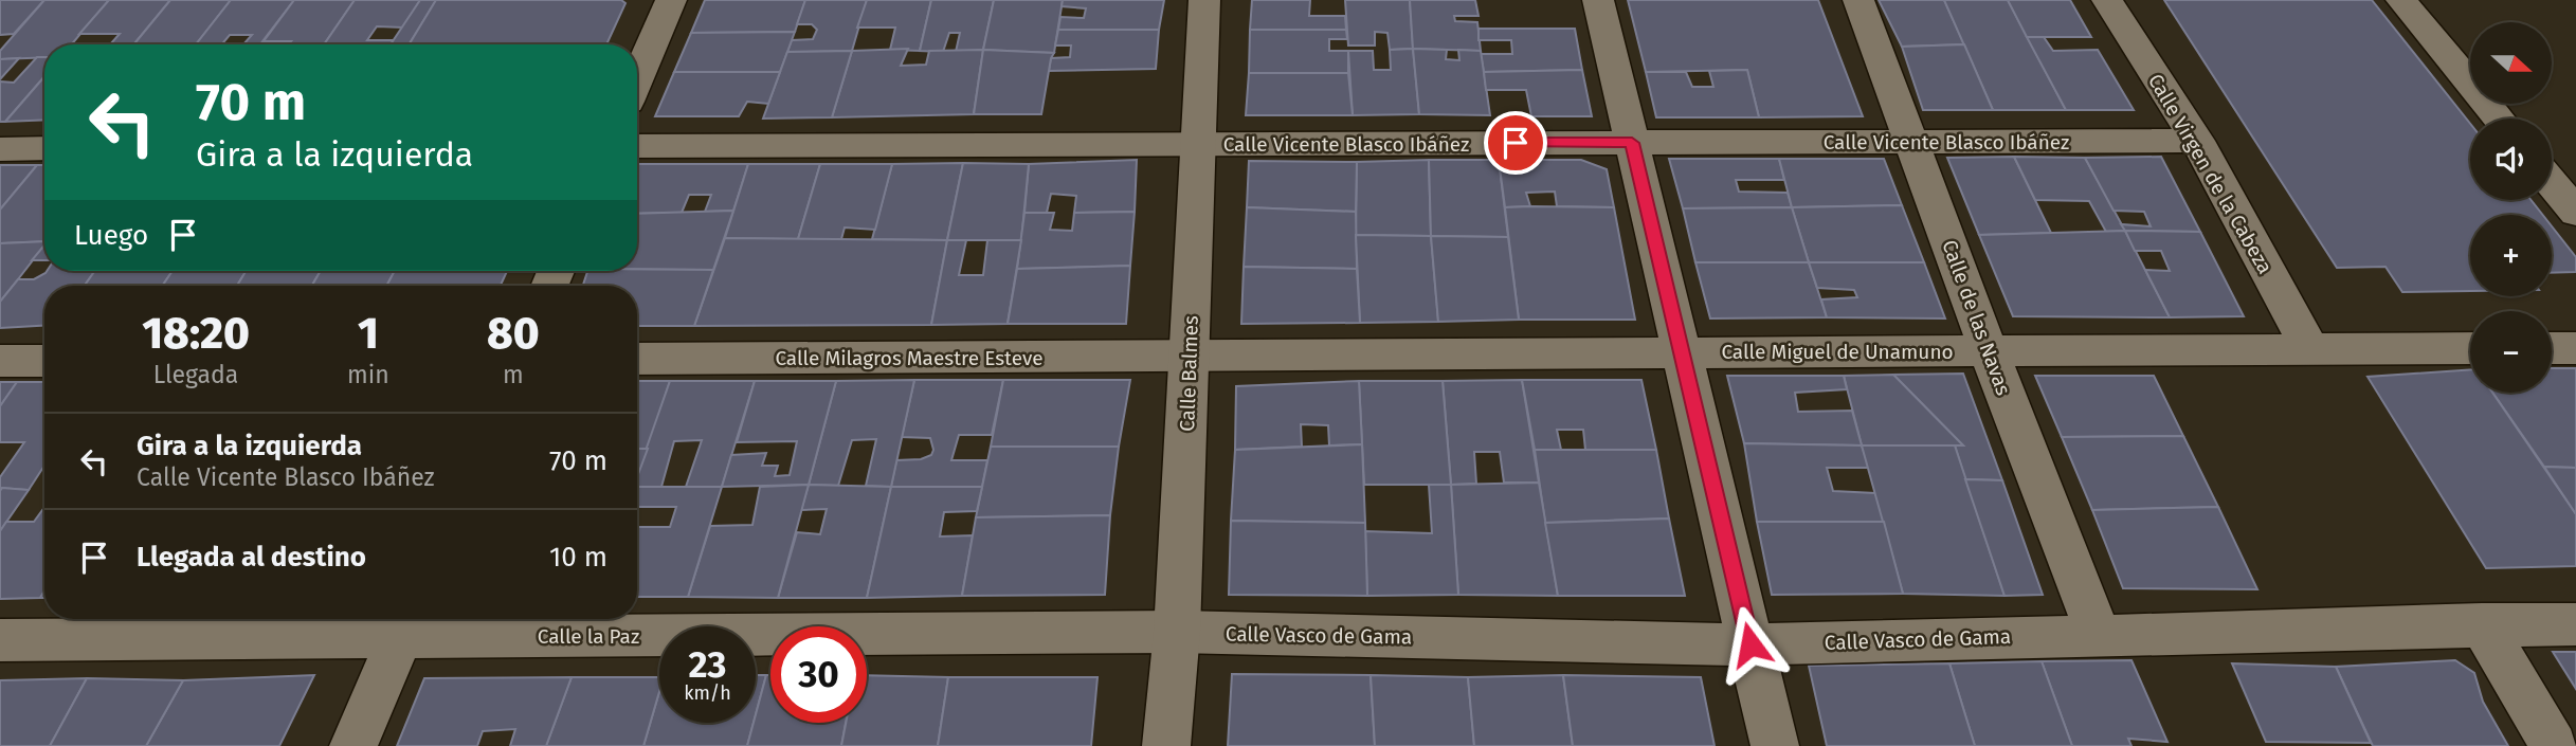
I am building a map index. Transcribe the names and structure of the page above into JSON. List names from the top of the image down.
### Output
{
  "streets": {
    "street": [
      "Calle Vicente Blasco Ibáñez",
      "Calle Virgen de la Cabeza",
      "Calle de las Navas",
      "Calle Miguel de Unamuno",
      "Calle Milagros Maestre Esteve",
      "Calle Balmes",
      "Calle Vasco de Gama",
      "Calle la Paz"
    ]
  },
  "crossings": [
    ["Calle Vicente Blasco Ibáñez", "Calle Virgen de la Cabeza"],
    ["Calle Vicente Blasco Ibáñez", "Calle de las Navas"],
    ["Calle Vicente Blasco Ibáñez", "Calle Balmes"],
    ["Calle Virgen de la Cabeza", "Calle Miguel de Unamuno"],
    ["Calle de las Navas", "Calle Miguel de Unamuno"],
    ["Calle de las Navas", "Calle Vasco de Gama"],
    ["Calle Miguel de Unamuno", "Calle Milagros Maestre Esteve"],
    ["Calle Miguel de Unamuno", "Calle Balmes"],
    ["Calle Milagros Maestre Esteve", "Calle Balmes"],
    ["Calle Balmes", "Calle Vasco de Gama"],
    ["Calle Balmes", "Calle la Paz"],
    ["Calle Vasco de Gama", "Calle la Paz"]
  ],
  "north": "right",
  "page": {
    "map_buttons": ["+", "−"],
    "turn": ["70 m", "Gira a la izquierda"],
    "then": "Luego",
    "eta": [
      "18:20",
      "Llegada",
      "1",
      "min",
      "80",
      "m"
    ],
    "list": [
      {
        "name": "Gira a la izquierda",
        "note": "Calle Vicente Blasco Ibáñez",
        "value": "70 m"
      },
      {
        "name": "Llegada al destino",
        "value": "10 m"
      }
    ],
    "speed": "23 km/h",
    "limit": "30"
  }
}
